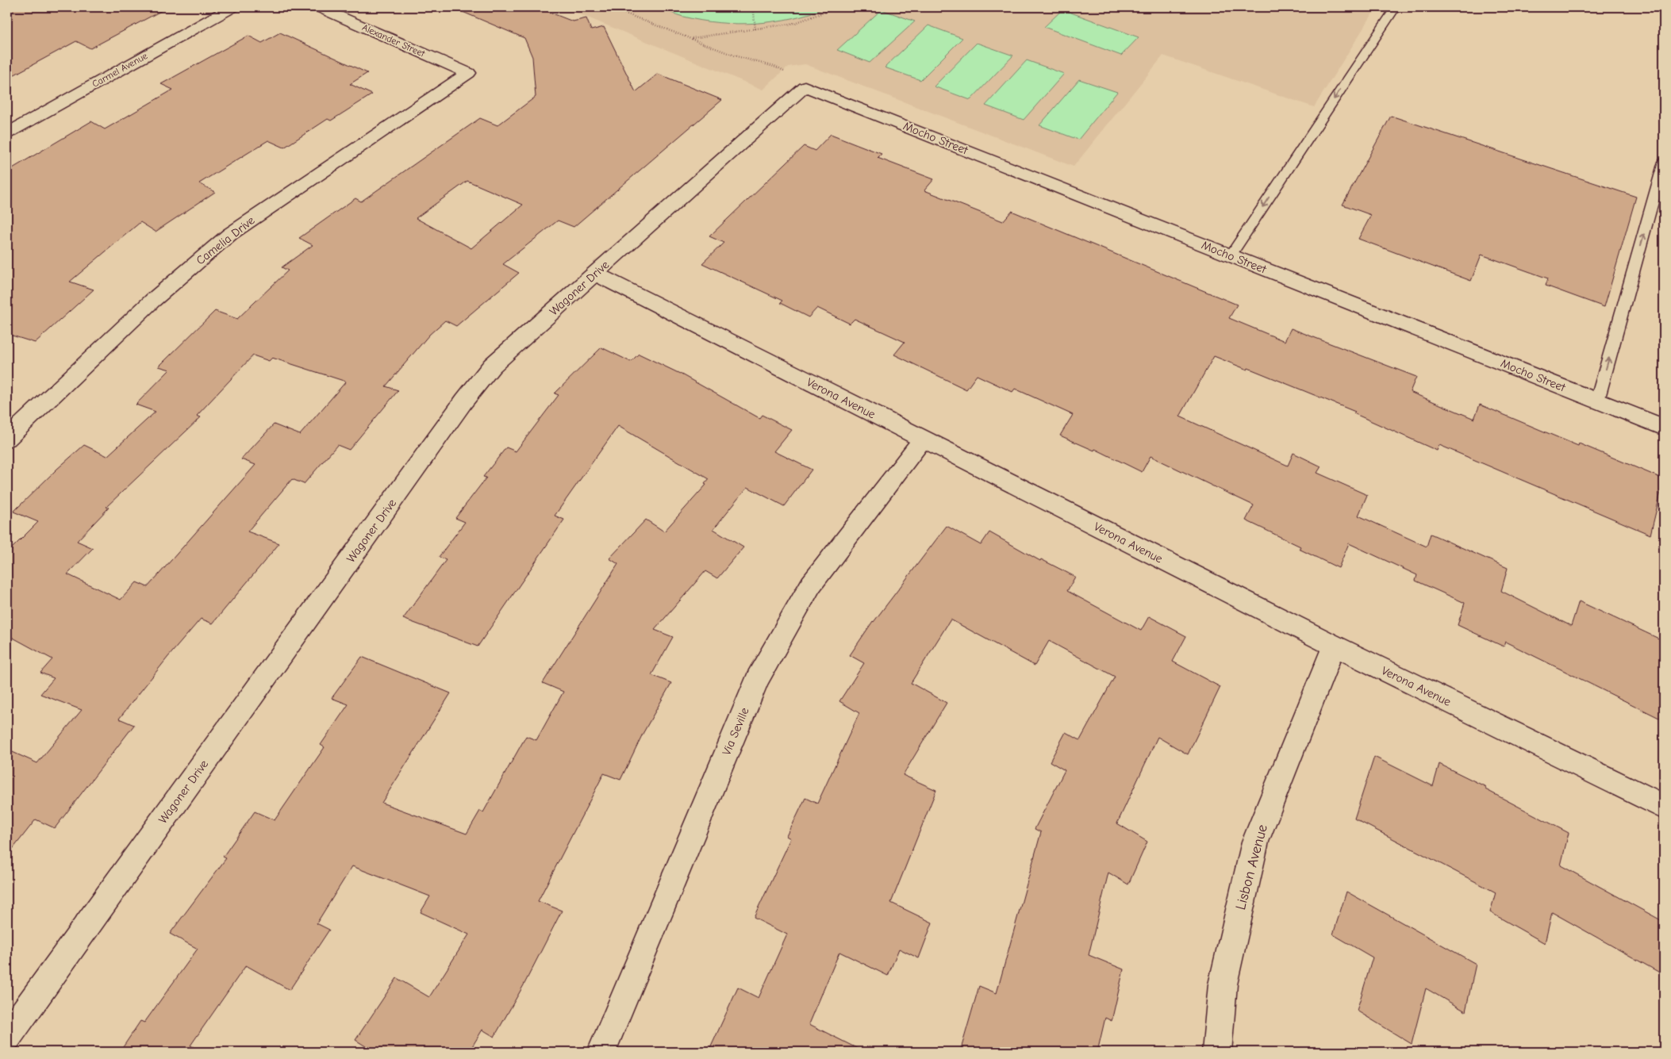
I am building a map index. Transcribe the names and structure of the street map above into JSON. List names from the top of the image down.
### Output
{
  "streets": {
    "street": [
      "Alexander Street",
      "Carmel Avenue",
      "Mocho Street",
      "Camelia Drive",
      "Wagoner Drive",
      "Verona Avenue",
      "Via Seville",
      "Lisbon Avenue"
    ]
  },
  "crossings": [
    ["Alexander Street", "Camelia Drive"],
    ["Mocho Street", "Wagoner Drive"],
    ["Wagoner Drive", "Verona Avenue"],
    ["Verona Avenue", "Via Seville"],
    ["Verona Avenue", "Lisbon Avenue"]
  ]
}
